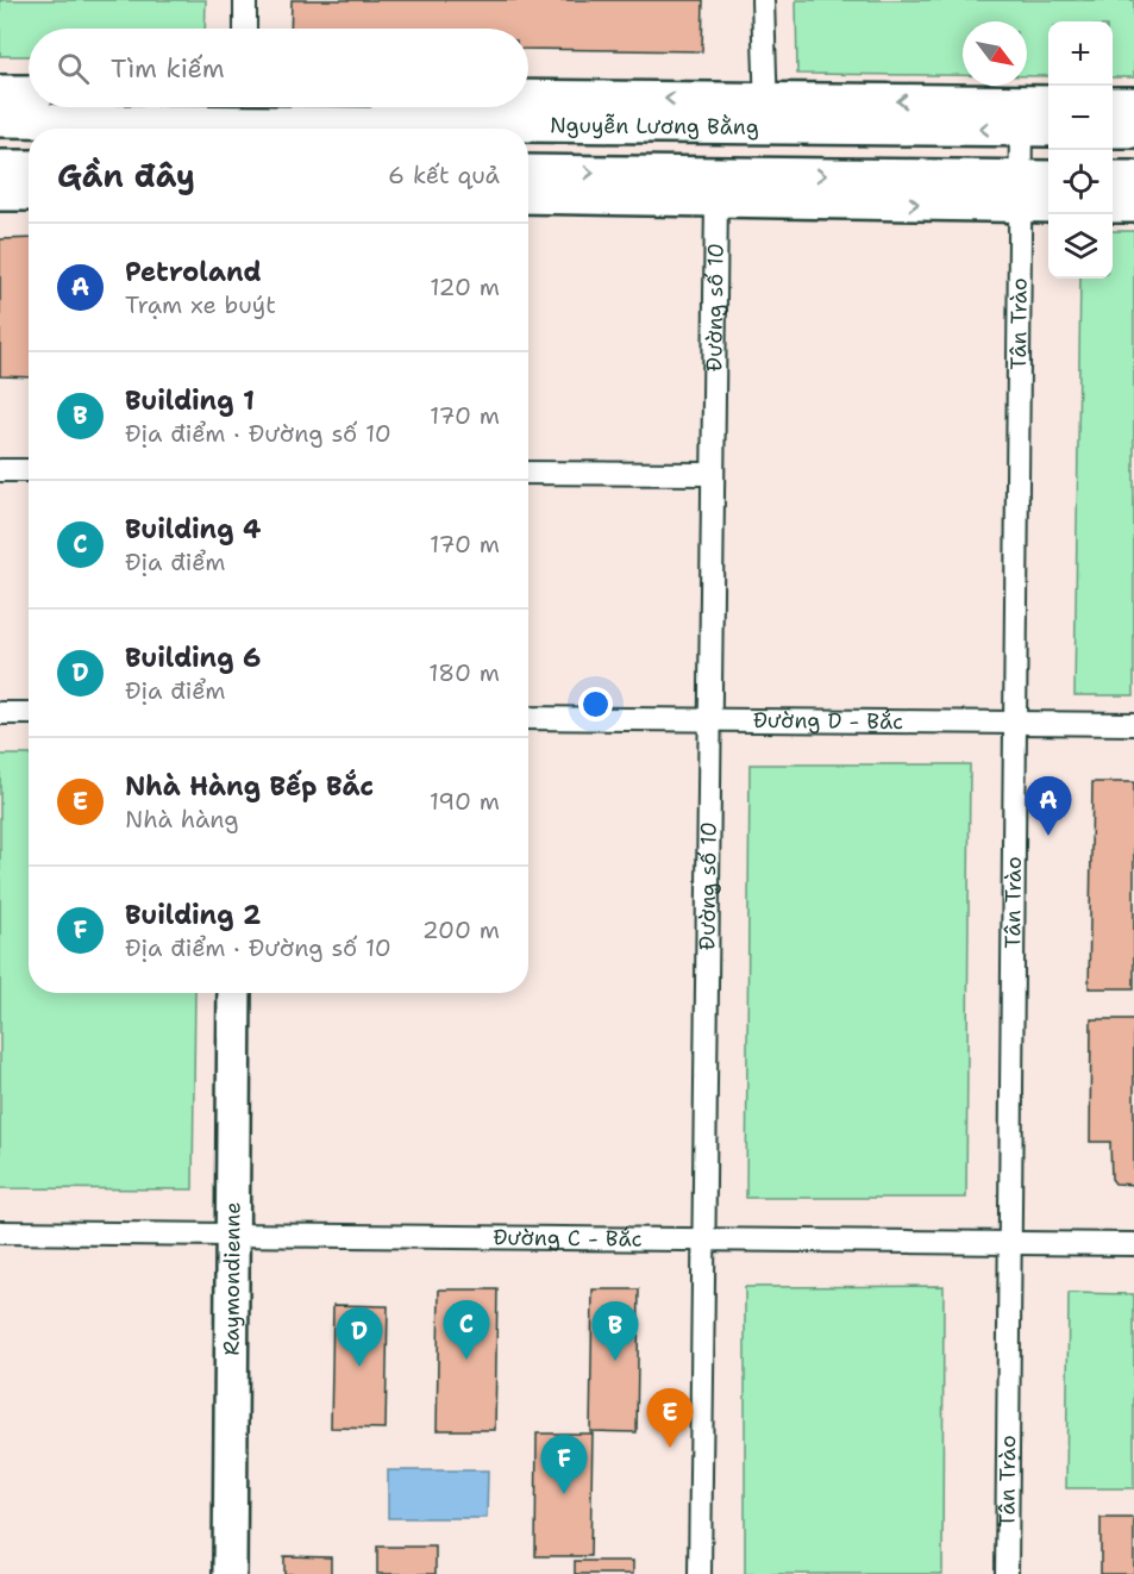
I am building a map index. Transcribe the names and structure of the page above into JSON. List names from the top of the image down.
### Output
{
  "streets": {
    "main road": ["Nguyễn Lương Bằng", "Raymondienne"],
    "street": [
      "Đường số 10",
      "Tân Trào",
      "Đường D - Bắc",
      "Đường C - Bắc"
    ]
  },
  "crossings": [
    ["Nguyễn Lương Bằng", "Tân Trào"],
    ["Đường số 10", "Đường D - Bắc"],
    ["Đường số 10", "Đường C - Bắc"],
    ["Tân Trào", "Đường D - Bắc"],
    ["Tân Trào", "Đường C - Bắc"],
    ["Đường C - Bắc", "Raymondienne"]
  ],
  "north": "bottom right",
  "page": {
    "map_buttons": ["+", "−"],
    "search": "Tìm kiếm",
    "heading": ["Gần đây", "6 kết quả"],
    "list": [
      {
        "mark": "A",
        "name": "Petroland",
        "note": "Trạm xe buýt",
        "value": "120 m"
      },
      {
        "mark": "B",
        "name": "Building 1",
        "note": "Địa điểm · Đường số 10",
        "value": "170 m"
      },
      {
        "mark": "C",
        "name": "Building 4",
        "note": "Địa điểm",
        "value": "170 m"
      },
      {
        "mark": "D",
        "name": "Building 6",
        "note": "Địa điểm",
        "value": "180 m"
      },
      {
        "mark": "E",
        "name": "Nhà Hàng Bếp Bắc",
        "note": "Nhà hàng",
        "value": "190 m"
      },
      {
        "mark": "F",
        "name": "Building 2",
        "note": "Địa điểm · Đường số 10",
        "value": "200 m"
      }
    ],
    "pins": [
      "A",
      "C",
      "B",
      "D",
      "E",
      "F"
    ]
  }
}
